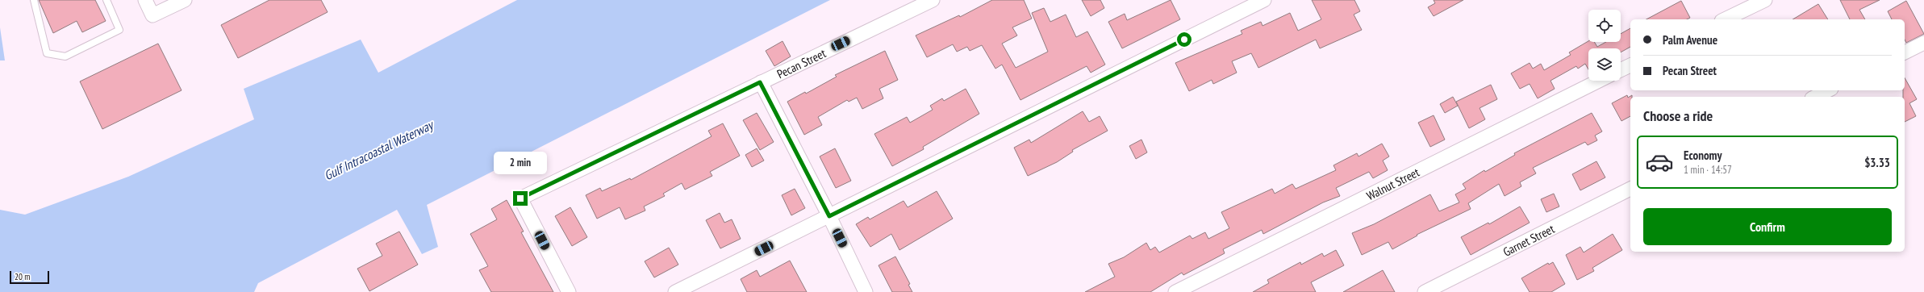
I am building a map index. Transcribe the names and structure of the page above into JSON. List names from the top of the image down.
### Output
{
  "streets": {
    "street": ["Pecan Street", "Walnut Street", "Garnet Street"]
  },
  "water": ["Gulf Intracoastal Waterway"],
  "scale_bar": "20 m",
  "page": {
    "banner": ["Palm Avenue", "Pecan Street"],
    "heading": "Choose a ride",
    "list": [
      {
        "name": "Economy",
        "note": "1 min · 14:57",
        "value": "$3.33"
      }
    ],
    "bubble": "2 min",
    "buttons": "Confirm",
    "scale": "20 m"
  }
}
